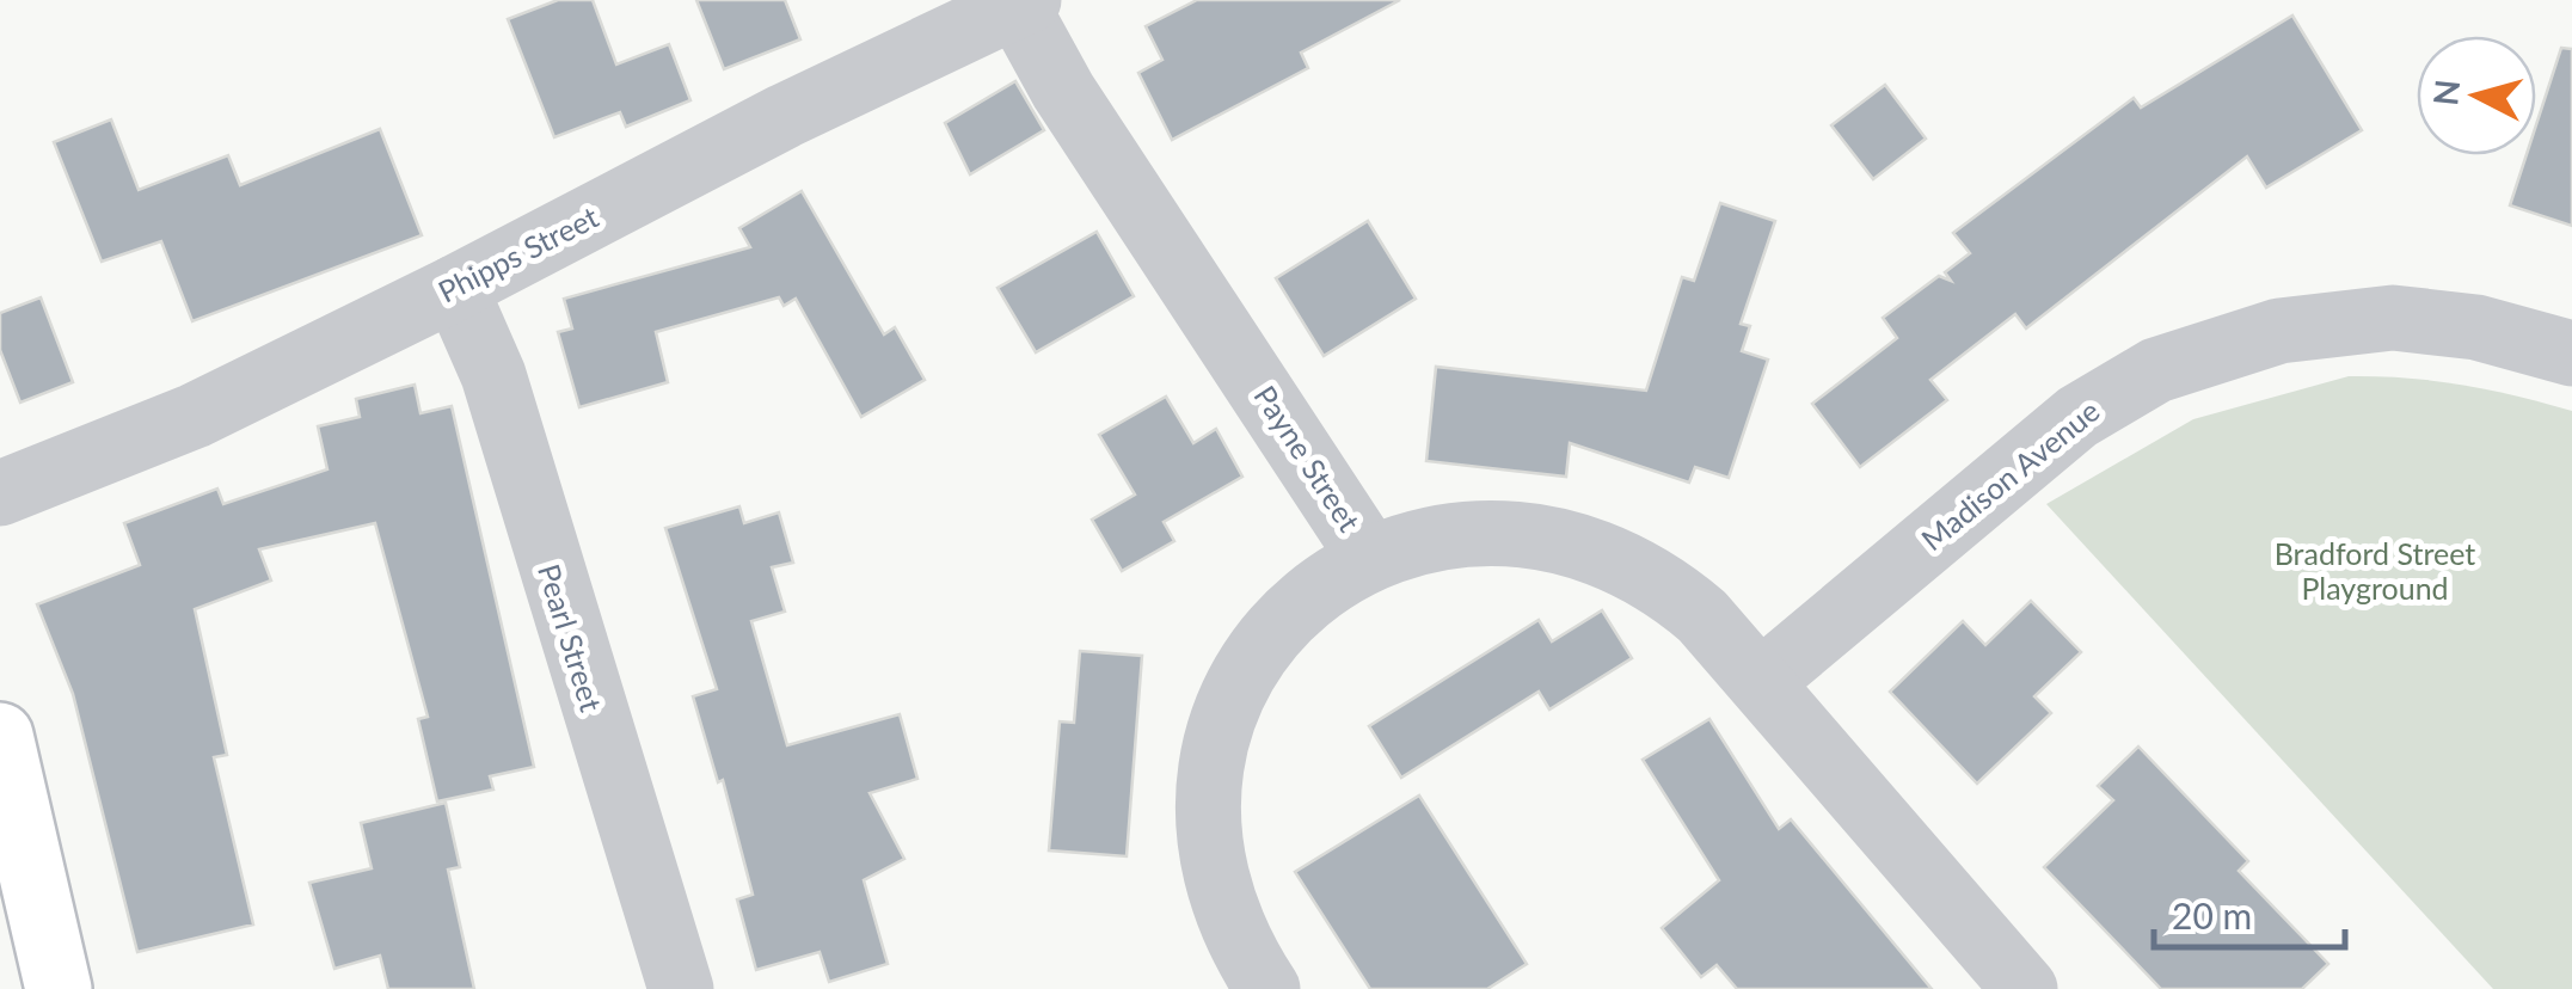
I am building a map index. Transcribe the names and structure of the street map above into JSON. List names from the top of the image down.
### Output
{
  "streets": {
    "street": [
      "Phipps Street",
      "Payne Street",
      "Madison Avenue",
      "Pearl Street"
    ]
  },
  "crossings": [
    ["Phipps Street", "Payne Street"],
    ["Phipps Street", "Pearl Street"],
    ["Payne Street", "Madison Avenue"]
  ],
  "parks": ["Bradford Street Playground"],
  "scale_bar": "20 m",
  "north": "left"
}
